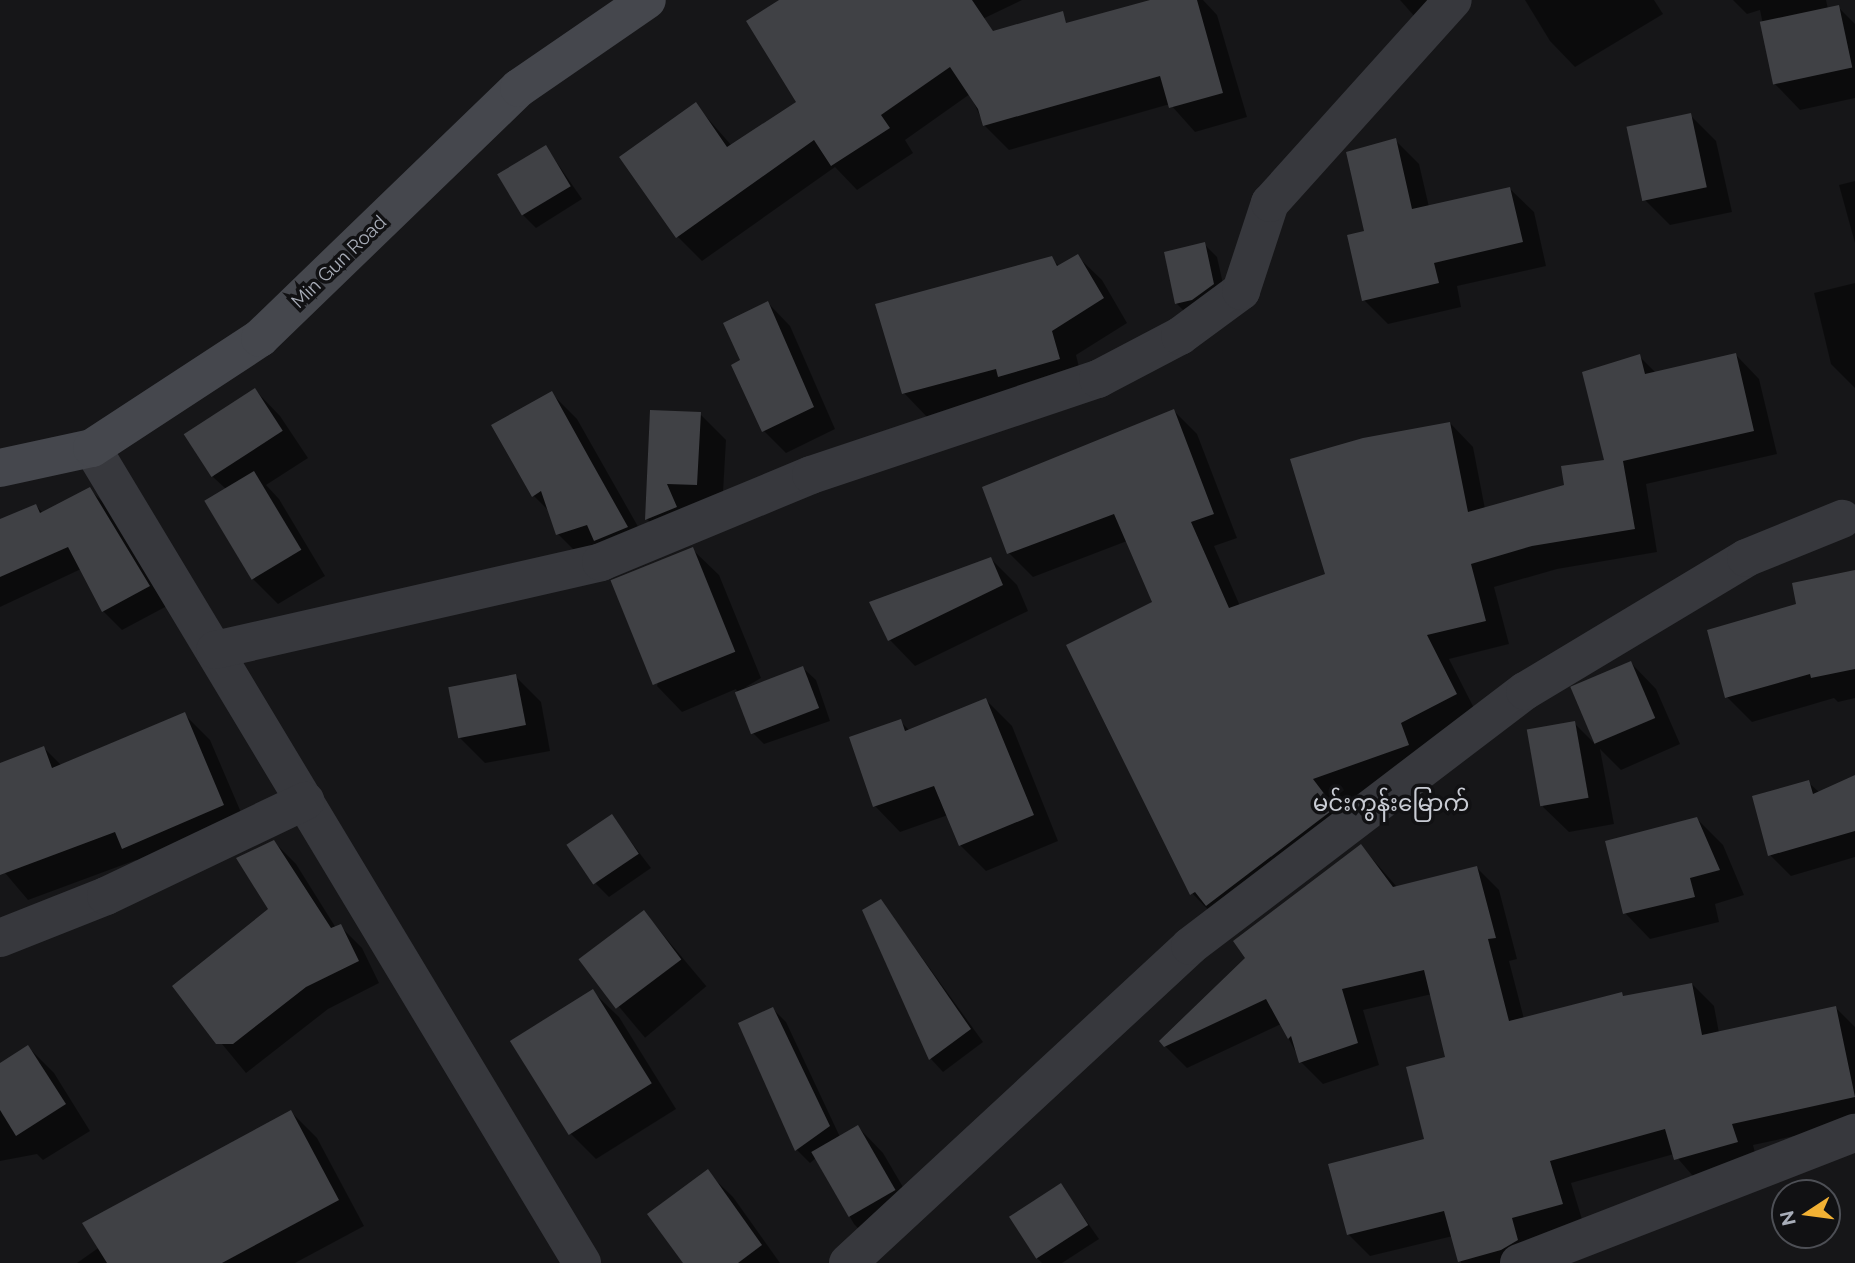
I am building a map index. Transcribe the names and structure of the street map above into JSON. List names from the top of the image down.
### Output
{
  "streets": {
    "street": ["Min Gun Road"]
  },
  "districts": ["မင်းကွန်းမြောက်"],
  "north": "left"
}
